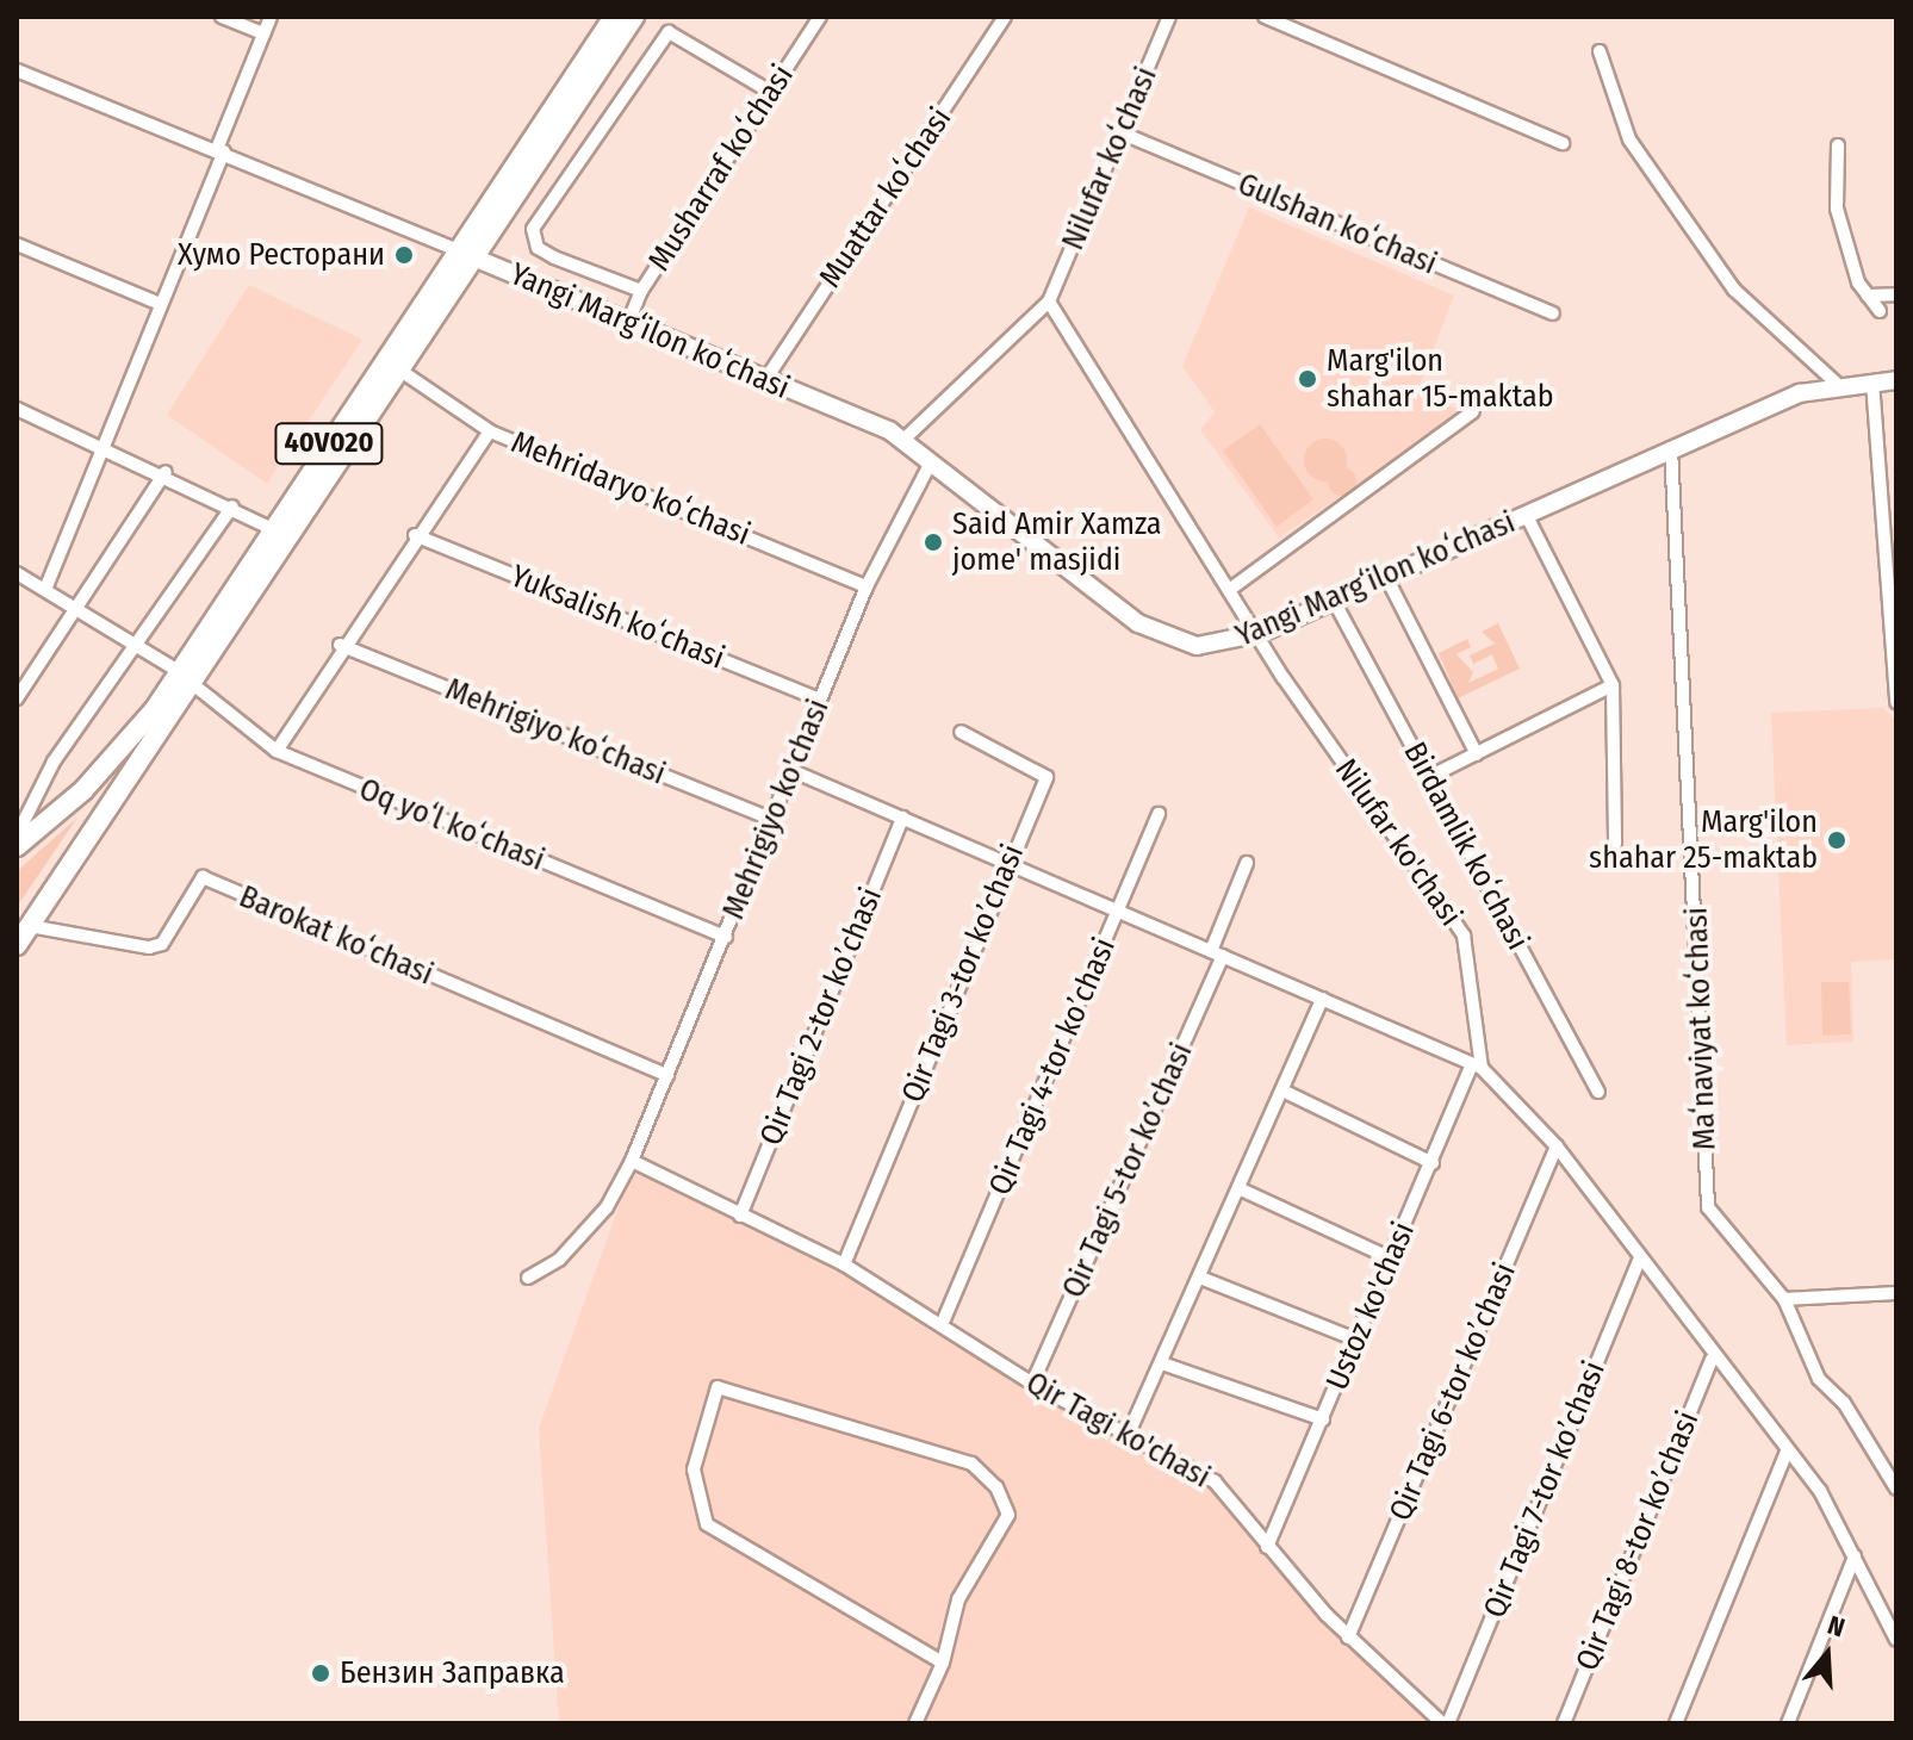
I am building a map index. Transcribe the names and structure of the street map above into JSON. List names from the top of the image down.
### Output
{
  "streets": {
    "main road": ["Yangi Margʻilon koʻchasi", "40V020"],
    "street": [
      "Nilufar koʻchasi",
      "Musharraf koʻchasi",
      "Muattar koʻchasi",
      "Gulshan koʻchasi",
      "Mehridaryo koʻchasi",
      "Yuksalish koʻchasi",
      "Mehrigiyo koʻchasi",
      "Mehrigiyo ko'chasi",
      "Oq yoʻl koʻchasi",
      "Nilufar ko'chasi",
      "Birdamlik koʻchasi",
      "Barokat koʻchasi",
      "Qir Tagi 3-tor koʼchasi",
      "Qir Tagi 2-tor koʼchasi",
      "Maʻnaviyat koʻchasi",
      "Qir Tagi 4-tor koʼchasi",
      "Qir Tagi 5-tor koʼchasi",
      "Ustoz ko'chasi",
      "Qir Tagi 6-tor koʼchasi",
      "Qir Tagi ko'chasi",
      "Qir Tagi 7-tor koʼchasi",
      "Qir Tagi 8-tor koʼchasi"
    ]
  },
  "crossings": [
    ["Nilufar koʻchasi", "Gulshan koʻchasi"],
    ["Nilufar koʻchasi", "Yangi Margʻilon koʻchasi"],
    ["Musharraf koʻchasi", "Yangi Margʻilon koʻchasi"],
    ["Muattar koʻchasi", "Yangi Margʻilon koʻchasi"],
    ["Yangi Margʻilon koʻchasi", "40V020"],
    ["Yangi Margʻilon koʻchasi", "Mehrigiyo ko'chasi"],
    ["Yangi Margʻilon koʻchasi", "Nilufar ko'chasi"],
    ["Yangi Margʻilon koʻchasi", "Birdamlik koʻchasi"],
    ["Yangi Margʻilon koʻchasi", "Maʻnaviyat koʻchasi"],
    ["40V020", "Mehridaryo koʻchasi"],
    ["40V020", "Oq yoʻl koʻchasi"],
    ["40V020", "Barokat koʻchasi"],
    ["Mehridaryo koʻchasi", "Mehrigiyo ko'chasi"],
    ["Yuksalish koʻchasi", "Mehrigiyo ko'chasi"],
    ["Mehrigiyo koʻchasi", "Mehrigiyo ko'chasi"],
    ["Mehrigiyo ko'chasi", "Oq yoʻl koʻchasi"],
    ["Mehrigiyo ko'chasi", "Barokat koʻchasi"],
    ["Mehrigiyo ko'chasi", "Qir Tagi ko'chasi"],
    ["Nilufar ko'chasi", "Ustoz ko'chasi"],
    ["Qir Tagi 3-tor koʼchasi", "Qir Tagi ko'chasi"],
    ["Qir Tagi 2-tor koʼchasi", "Qir Tagi ko'chasi"],
    ["Qir Tagi 4-tor koʼchasi", "Qir Tagi ko'chasi"],
    ["Qir Tagi 5-tor koʼchasi", "Qir Tagi ko'chasi"],
    ["Ustoz ko'chasi", "Qir Tagi ko'chasi"],
    ["Qir Tagi 6-tor koʼchasi", "Qir Tagi ko'chasi"],
    ["Qir Tagi ko'chasi", "Qir Tagi 7-tor koʼchasi"]
  ],
  "places": [
    "Хумо Ресторани",
    "Marg'ilon shahar 15-maktab",
    "Said Amir Xamza jome' masjidi",
    "Marg'ilon shahar 25-maktab",
    "Бензин Заправка"
  ],
  "north": "top"
}
